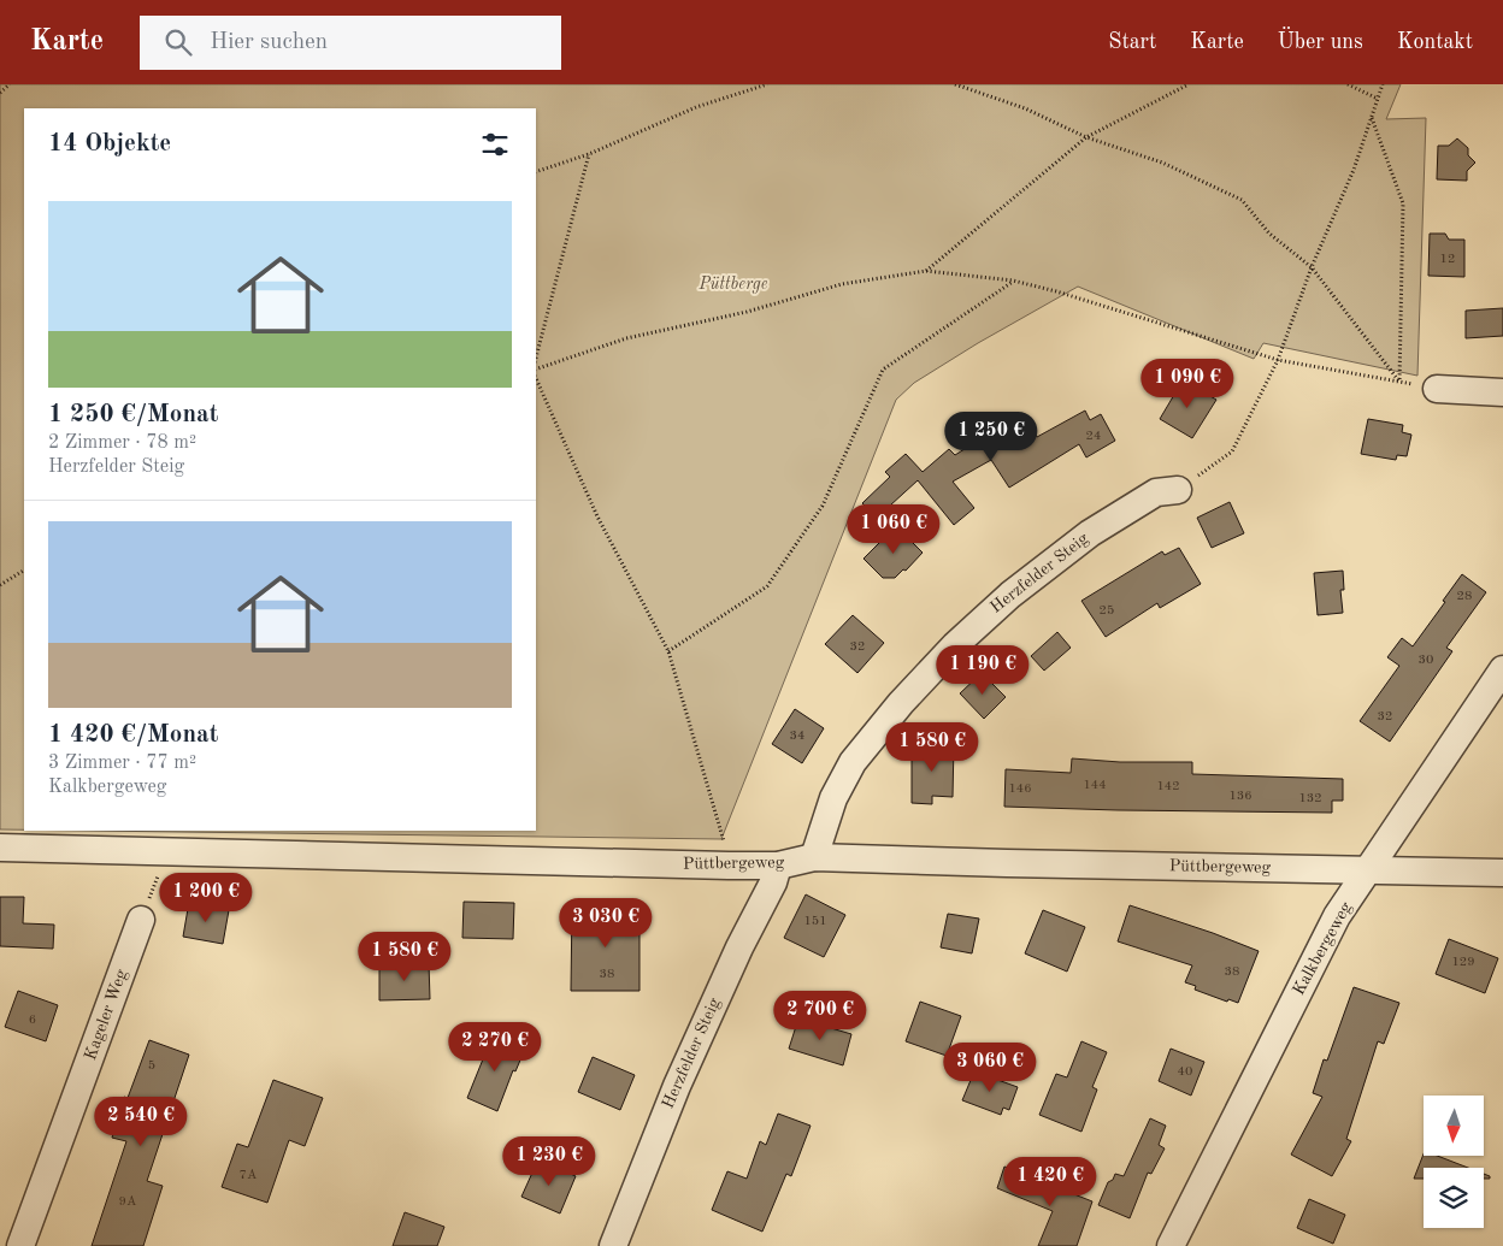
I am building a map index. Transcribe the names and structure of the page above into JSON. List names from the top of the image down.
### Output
{
  "streets": {
    "street": [
      "Herzfelder Steig",
      "Püttbergeweg",
      "Kalkbergeweg",
      "Kageler Weg"
    ]
  },
  "crossings": [
    ["Herzfelder Steig", "Püttbergeweg"],
    ["Püttbergeweg", "Kalkbergeweg"]
  ],
  "parks": ["Püttberge"],
  "house_numbers": [
    "12",
    "24",
    "28",
    "25",
    "32",
    "30",
    "32",
    "34",
    "144",
    "142",
    "146",
    "136",
    "132",
    "151",
    "129",
    "38",
    "38",
    "6",
    "5",
    "40",
    "7A",
    "9A"
  ],
  "north": "bottom",
  "page": {
    "header": "Karte",
    "search": "Hier suchen",
    "nav": [
      "Start",
      "Karte",
      "Über uns",
      "Kontakt"
    ],
    "heading": "14 Objekte",
    "list": [
      {
        "name": "1 250 €/Monat",
        "note": "2 Zimmer · 78 m² · Herzfelder Steig"
      },
      {
        "name": "1 420 €/Monat",
        "note": "3 Zimmer · 77 m² · Kalkbergeweg"
      }
    ],
    "price": [
      "1 090 €",
      "1 250 €",
      "1 060 €",
      "1 190 €",
      "1 580 €",
      "1 200 €",
      "3 030 €",
      "1 580 €",
      "2 700 €",
      "2 270 €",
      "3 060 €",
      "2 540 €",
      "1 230 €",
      "1 420 €"
    ]
  }
}
